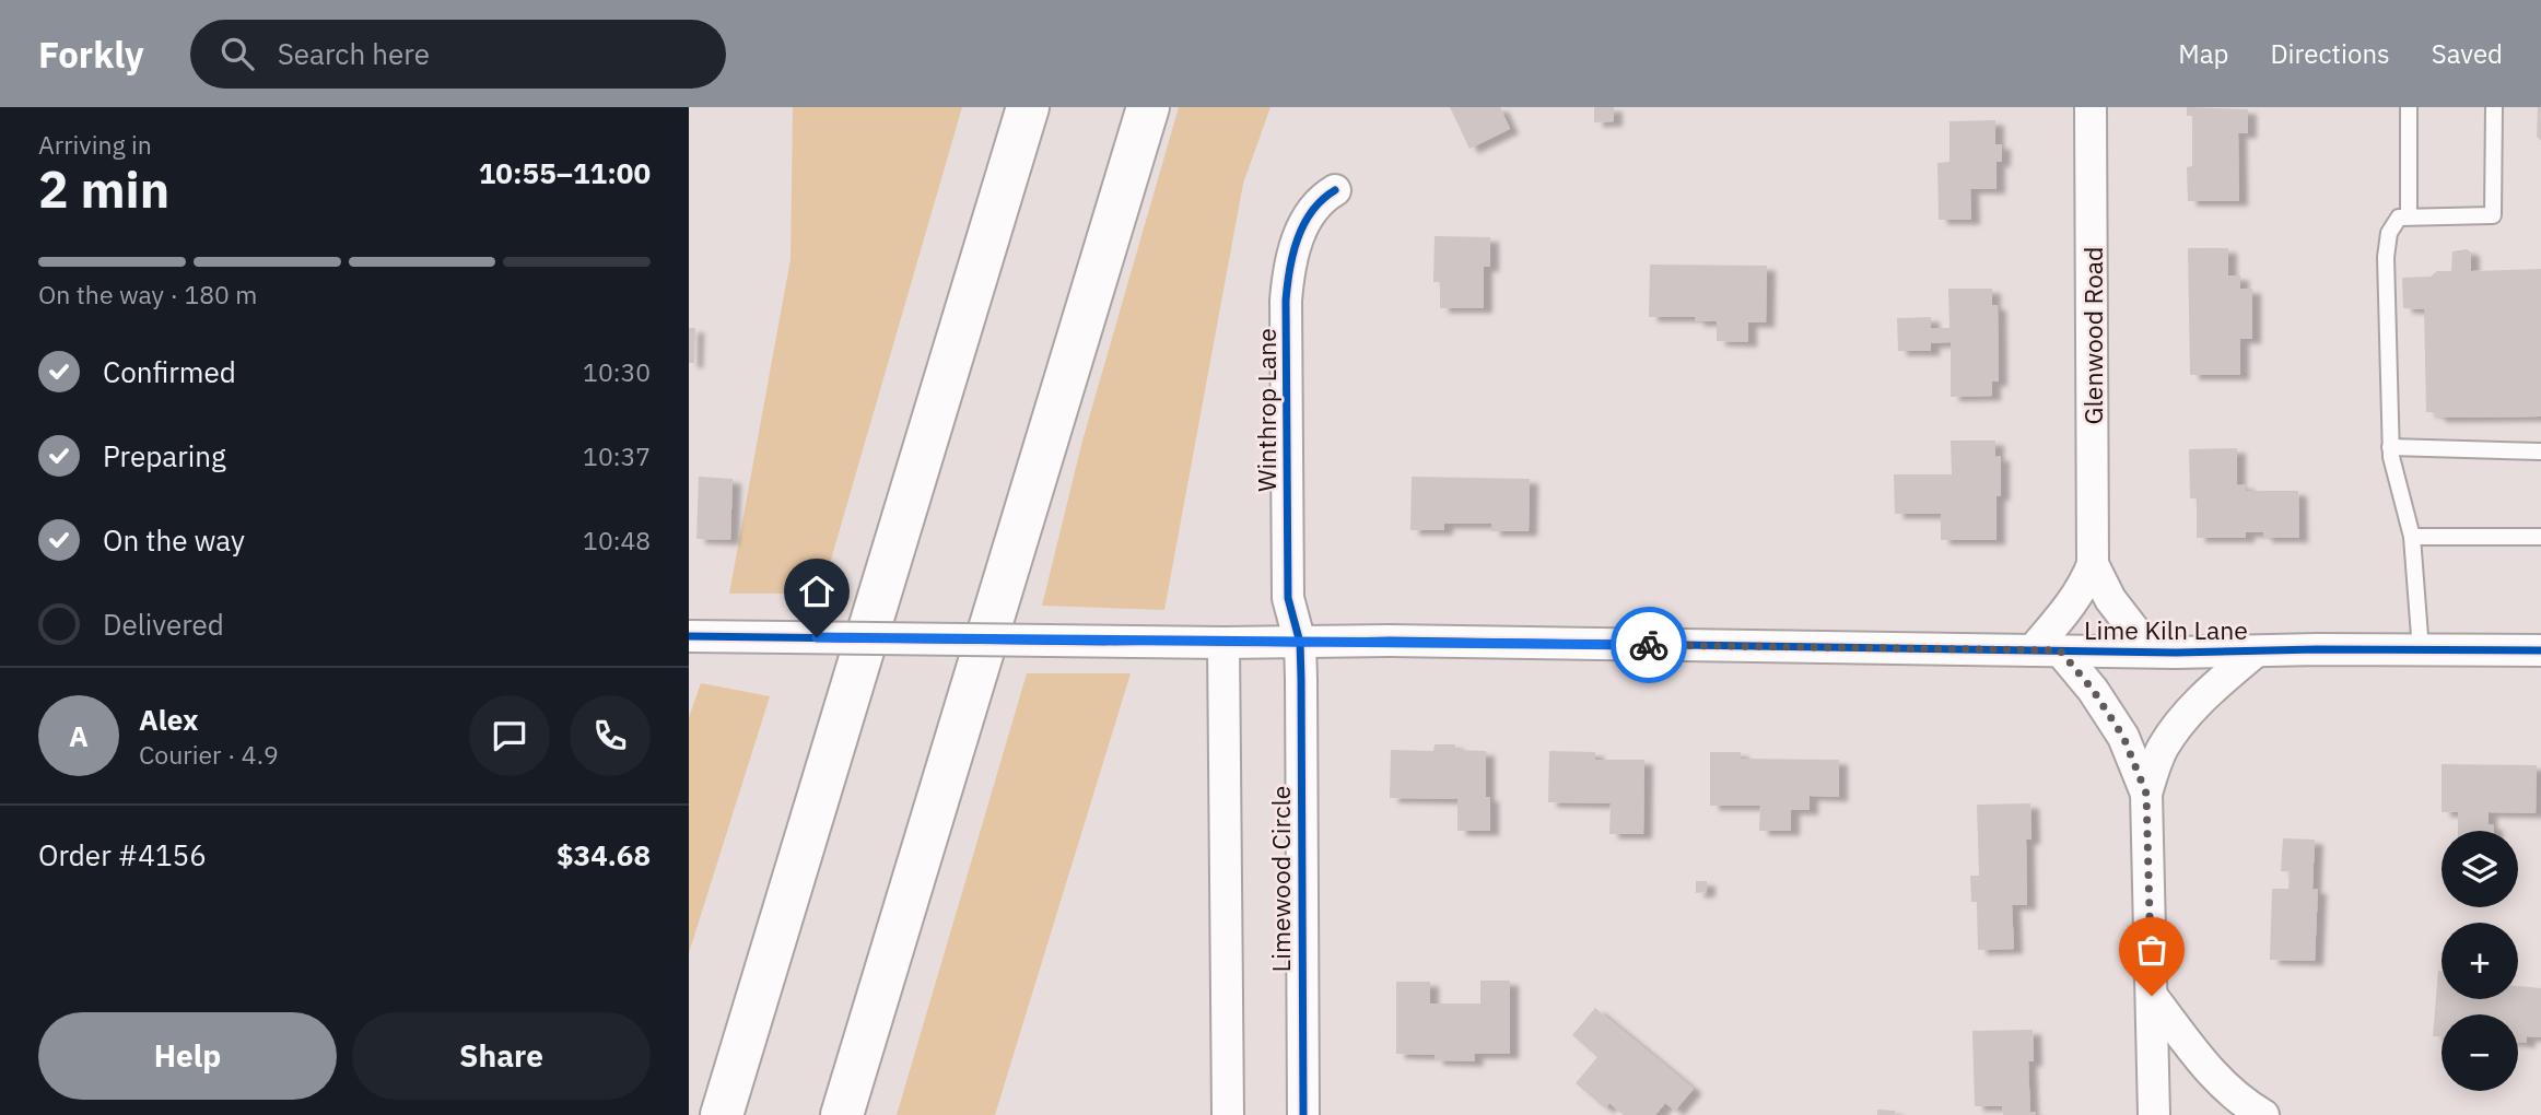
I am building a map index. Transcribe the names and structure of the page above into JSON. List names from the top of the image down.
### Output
{
  "streets": {
    "street": [
      "Glenwood Road",
      "Winthrop Lane",
      "Lime Kiln Lane",
      "Limewood Circle"
    ]
  },
  "crossings": [
    ["Glenwood Road", "Lime Kiln Lane"],
    ["Winthrop Lane", "Lime Kiln Lane"],
    ["Winthrop Lane", "Limewood Circle"],
    ["Lime Kiln Lane", "Limewood Circle"]
  ],
  "page": {
    "header": "Forkly",
    "search": "Search here",
    "nav": ["Map", "Directions", "Saved"],
    "heading": ["2 min", "Arriving in", "10:55–11:00"],
    "panel": [
      "Alex",
      "Courier · 4.9",
      "Order #4156",
      "$34.68"
    ],
    "bar": "On the way · 180 m",
    "list": [
      ["Confirmed", "10:30"],
      ["Preparing", "10:37"],
      ["On the way", "10:48"],
      "Delivered"
    ],
    "round": "A",
    "map_buttons": ["+", "−"],
    "buttons": ["Help", "Share"]
  }
}
